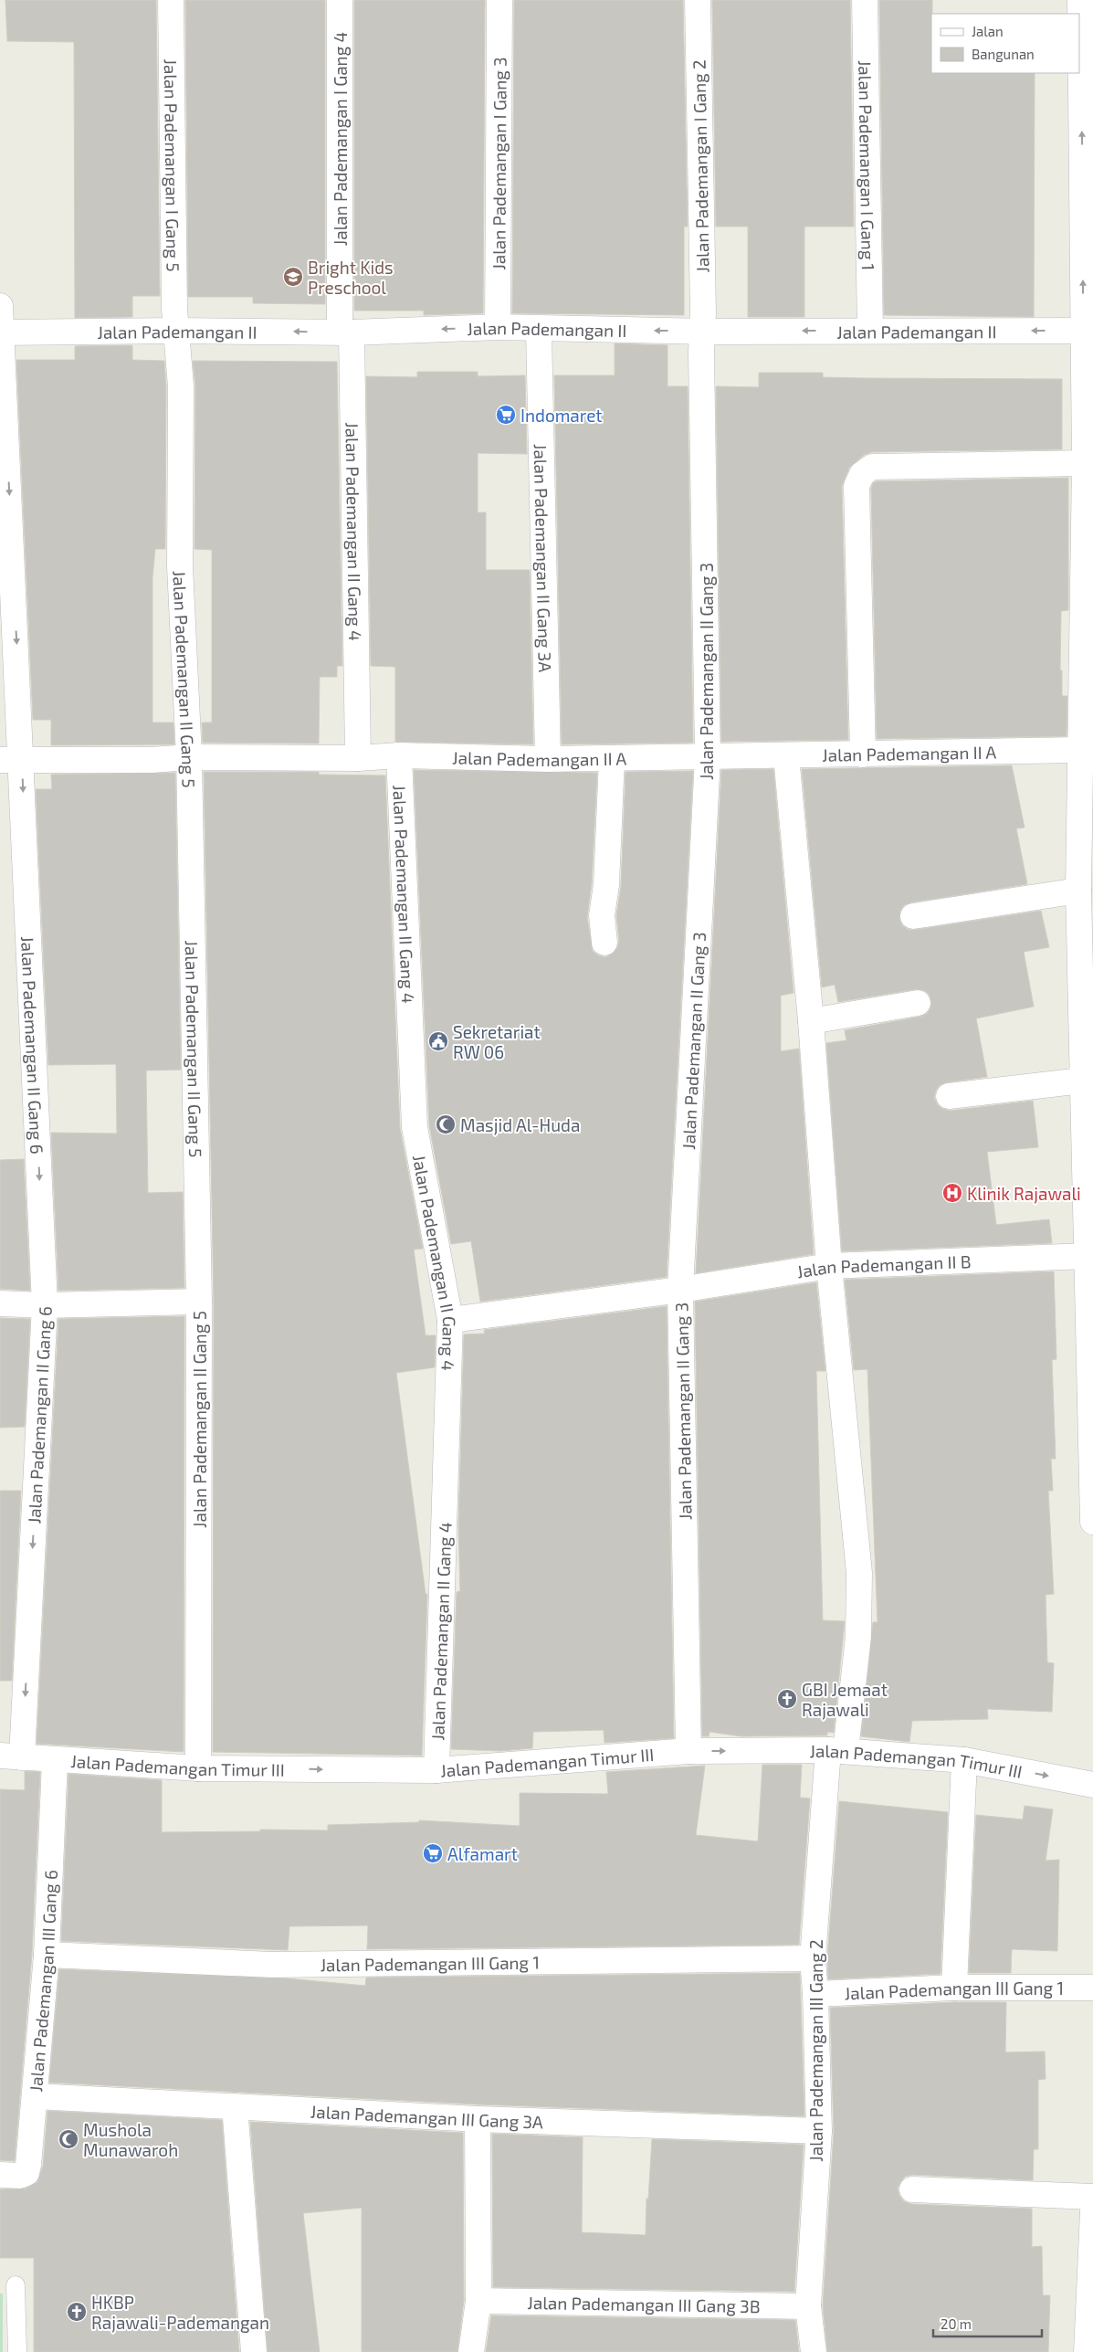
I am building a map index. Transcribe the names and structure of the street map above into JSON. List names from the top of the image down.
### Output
{
  "streets": {
    "street": [
      "Jalan Pademangan I Gang 4",
      "Jalan Pademangan I Gang 3",
      "Jalan Pademangan I Gang 5",
      "Jalan Pademangan I Gang 1",
      "Jalan Pademangan I Gang 2",
      "Jalan Pademangan II",
      "Jalan Pademangan II Gang 4",
      "Jalan Pademangan II Gang 3A",
      "Jalan Pademangan II Gang 3",
      "Jalan Pademangan II Gang 5",
      "Jalan Pademangan II A",
      "Jalan Pademangan II Gang 6",
      "Jalan Pademangan II B",
      "Jalan Pademangan Timur III",
      "Jalan Pademangan III Gang 1",
      "Jalan Pademangan III Gang 6",
      "Jalan Pademangan III Gang 2",
      "Jalan Pademangan III Gang 3A",
      "Jalan Pademangan III Gang 3B"
    ]
  },
  "crossings": [
    ["Jalan Pademangan I Gang 4", "Jalan Pademangan II"],
    ["Jalan Pademangan I Gang 4", "Jalan Pademangan II Gang 4"],
    ["Jalan Pademangan I Gang 3", "Jalan Pademangan II"],
    ["Jalan Pademangan I Gang 5", "Jalan Pademangan II"],
    ["Jalan Pademangan I Gang 5", "Jalan Pademangan II Gang 5"],
    ["Jalan Pademangan I Gang 1", "Jalan Pademangan II"],
    ["Jalan Pademangan I Gang 2", "Jalan Pademangan II"],
    ["Jalan Pademangan I Gang 2", "Jalan Pademangan II Gang 3"],
    ["Jalan Pademangan II", "Jalan Pademangan II Gang 4"],
    ["Jalan Pademangan II", "Jalan Pademangan II Gang 3A"],
    ["Jalan Pademangan II", "Jalan Pademangan II Gang 3"],
    ["Jalan Pademangan II", "Jalan Pademangan II Gang 5"],
    ["Jalan Pademangan II", "Jalan Pademangan II Gang 6"],
    ["Jalan Pademangan II Gang 4", "Jalan Pademangan II A"],
    ["Jalan Pademangan II Gang 4", "Jalan Pademangan II B"],
    ["Jalan Pademangan II Gang 4", "Jalan Pademangan Timur III"],
    ["Jalan Pademangan II Gang 3A", "Jalan Pademangan II A"],
    ["Jalan Pademangan II Gang 3", "Jalan Pademangan II A"],
    ["Jalan Pademangan II Gang 3", "Jalan Pademangan II B"],
    ["Jalan Pademangan II Gang 3", "Jalan Pademangan Timur III"],
    ["Jalan Pademangan II Gang 5", "Jalan Pademangan II A"],
    ["Jalan Pademangan II Gang 5", "Jalan Pademangan Timur III"],
    ["Jalan Pademangan II A", "Jalan Pademangan II Gang 6"],
    ["Jalan Pademangan II A", "Jalan Pademangan III Gang 2"],
    ["Jalan Pademangan II Gang 6", "Jalan Pademangan Timur III"],
    ["Jalan Pademangan II B", "Jalan Pademangan III Gang 2"],
    ["Jalan Pademangan Timur III", "Jalan Pademangan III Gang 6"],
    ["Jalan Pademangan Timur III", "Jalan Pademangan III Gang 2"],
    ["Jalan Pademangan III Gang 1", "Jalan Pademangan III Gang 6"],
    ["Jalan Pademangan III Gang 1", "Jalan Pademangan III Gang 2"],
    ["Jalan Pademangan III Gang 6", "Jalan Pademangan III Gang 3A"],
    ["Jalan Pademangan III Gang 2", "Jalan Pademangan III Gang 3A"],
    ["Jalan Pademangan III Gang 2", "Jalan Pademangan III Gang 3B"]
  ],
  "one_way": ["Jalan Pademangan II", "Jalan Pademangan II Gang 6", "Jalan Pademangan Timur III"],
  "places": {
    "school or university": ["Bright Kids Preschool"],
    "supermarket": ["Indomaret", "Alfamart"],
    "public building": ["Sekretariat RW 06"],
    "mosque": ["Masjid Al-Huda", "Mushola Munawaroh"],
    "hospital": ["Klinik Rajawali"],
    "church": ["GBI Jemaat Rajawali", "HKBP Rajawali-Pademangan"]
  },
  "legend": ["Jalan", "Bangunan"],
  "scale_bar": "20 m"
}
